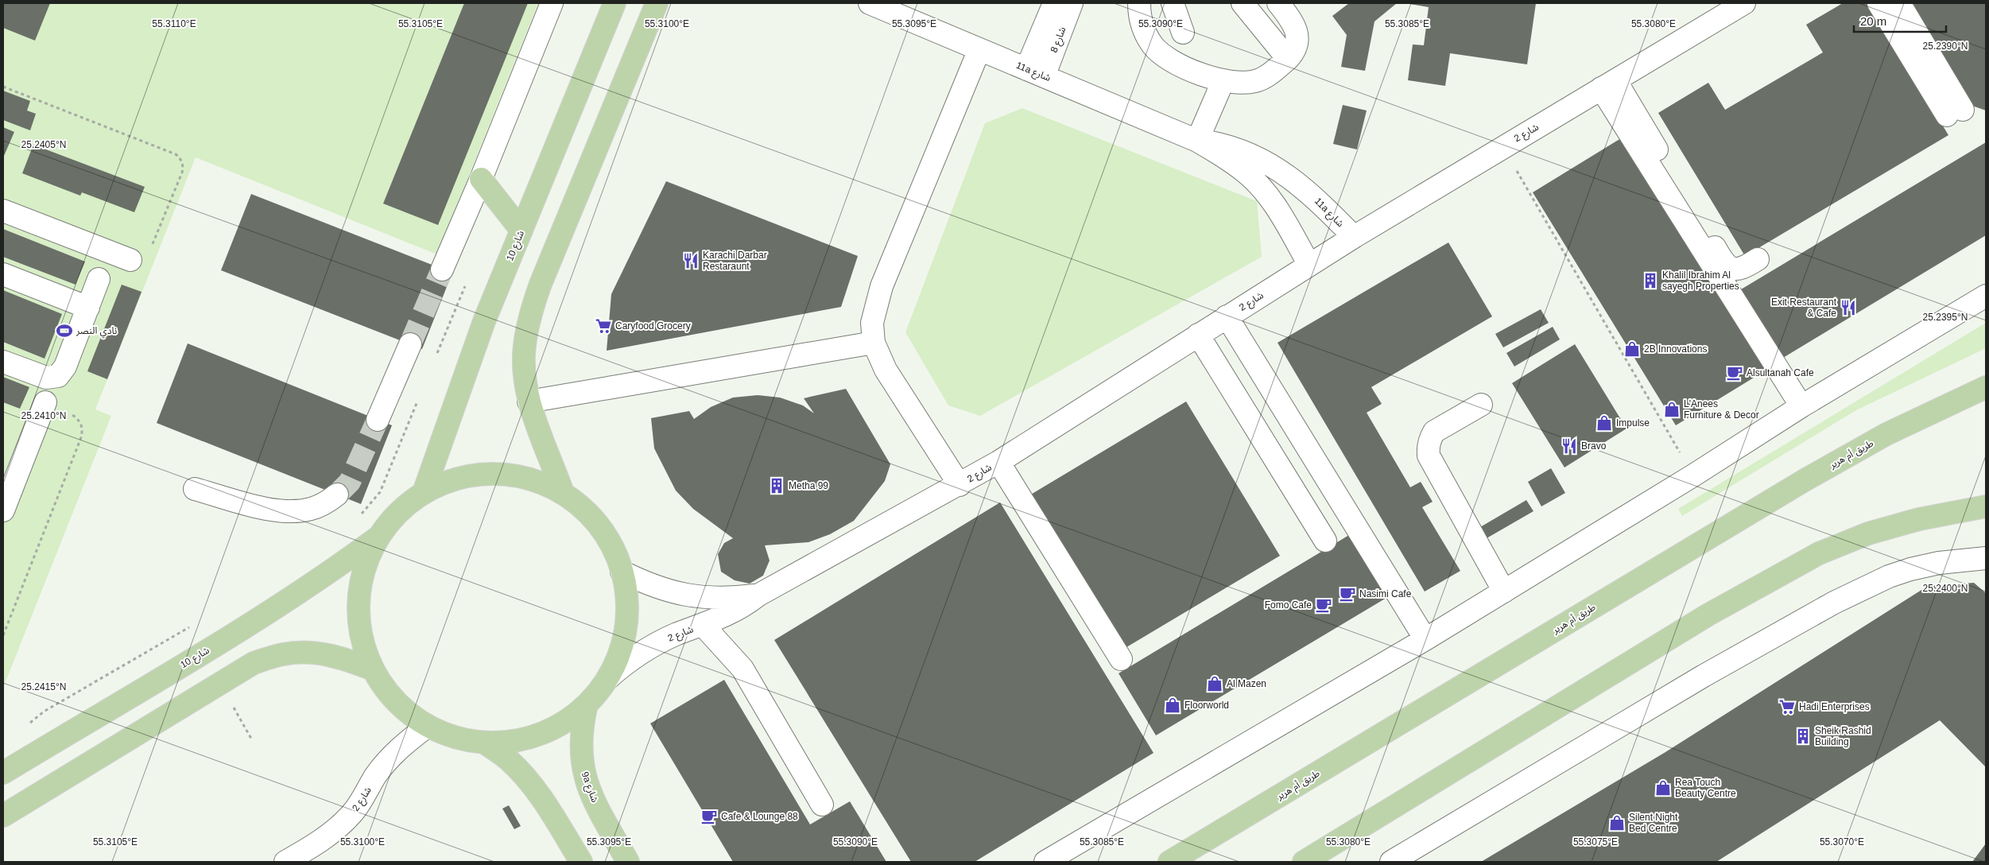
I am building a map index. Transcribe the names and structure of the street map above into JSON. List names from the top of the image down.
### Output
{
  "streets": {
    "main road": ["شارع 10", "طريق أم هرير", "9a شارع"],
    "street": ["شارع 8", "11a شارع", "شارع 2"]
  },
  "crossings": [
    ["شارع 8", "11a شارع"],
    ["11a شارع", "شارع 2"]
  ],
  "places": {
    "restaurant": ["Karachi Darbar Restaraunt", "Exit Restaurant & Cafe", "Bravo"],
    "building": ["Khalil Ibrahim Al sayegh Properties", "Metha 99", "Sheik Rashid Building"],
    "supermarket": ["Caryfood Grocery", "Hadi Enterprises"],
    "sports": ["نادي النصر"],
    "shop": [
      "2B Innovations",
      "L'Anees Furniture & Decor",
      "Impulse",
      "Al Mazen",
      "Floorworld",
      "Rea Touch Beauty Centre",
      "Silent Night Bed Centre"
    ],
    "cafe": [
      "Alsultanah Cafe",
      "Nasimi Cafe",
      "Fomo Cafe",
      "Cafe & Lounge 88"
    ]
  },
  "scale_bar": "20 m",
  "coordinates": [
    "55.3110°E",
    "55.3105°E",
    "55.3100°E",
    "55.3095°E",
    "55.3090°E",
    "55.3085°E",
    "55.3080°E",
    "25.2390°N",
    "25.2405°N",
    "25.2395°N",
    "25.2410°N",
    "25.2400°N",
    "25.2415°N",
    "55.3075°E",
    "55.3070°E"
  ]
}
